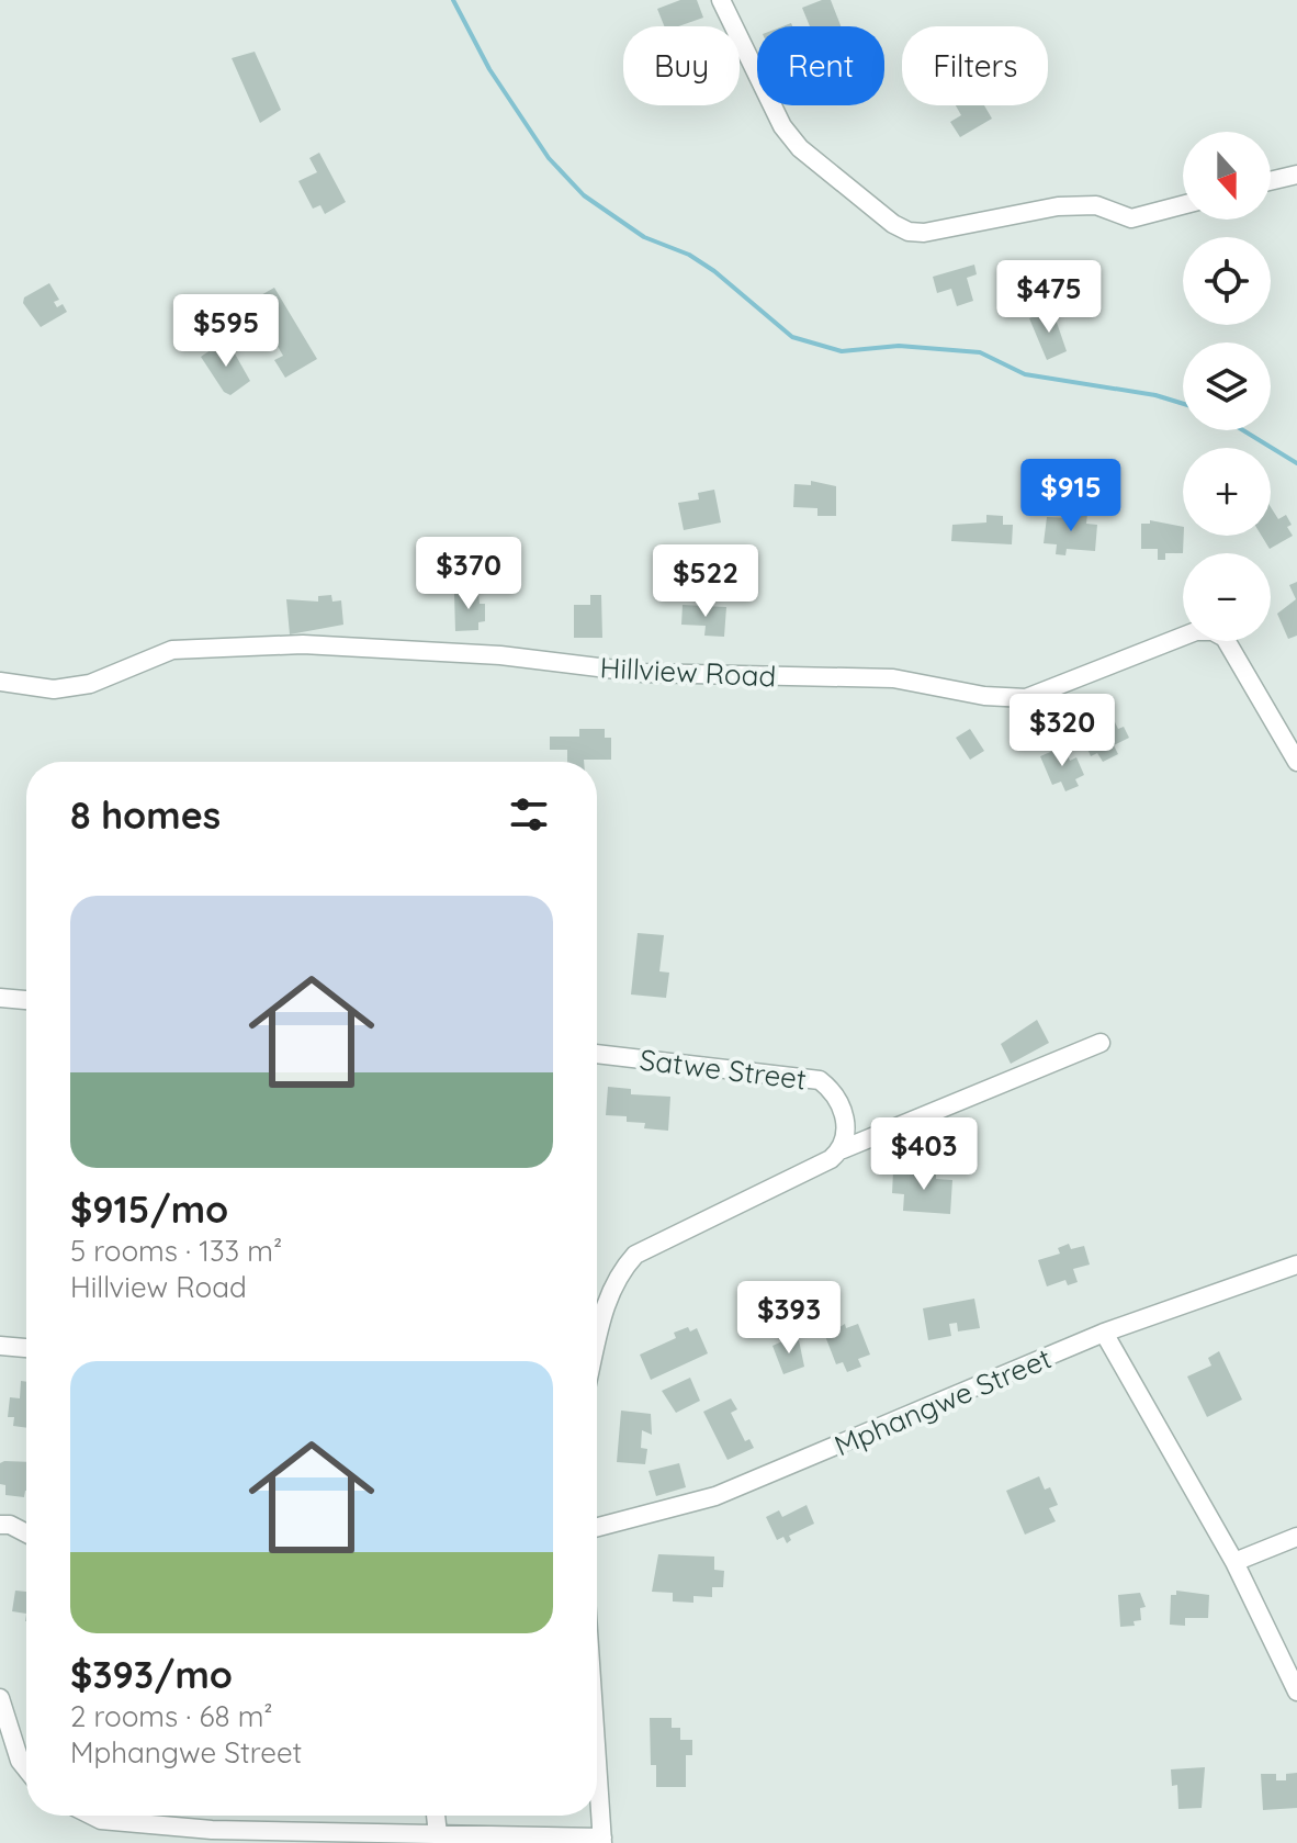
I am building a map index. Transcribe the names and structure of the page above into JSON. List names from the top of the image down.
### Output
{
  "streets": {
    "street": ["Hillview Road", "Satwe Street", "Mphangwe Street"]
  },
  "north": "bottom",
  "page": {
    "chip": ["Buy", "Rent", "Filters"],
    "map_buttons": ["+", "−"],
    "price": [
      "$475",
      "$595",
      "$915",
      "$370",
      "$522",
      "$320",
      "$403",
      "$393"
    ],
    "heading": "8 homes",
    "list": [
      {
        "name": "$915/mo",
        "note": "5 rooms · 133 m² · Hillview Road"
      },
      {
        "name": "$393/mo",
        "note": "2 rooms · 68 m² · Mphangwe Street"
      }
    ]
  }
}
